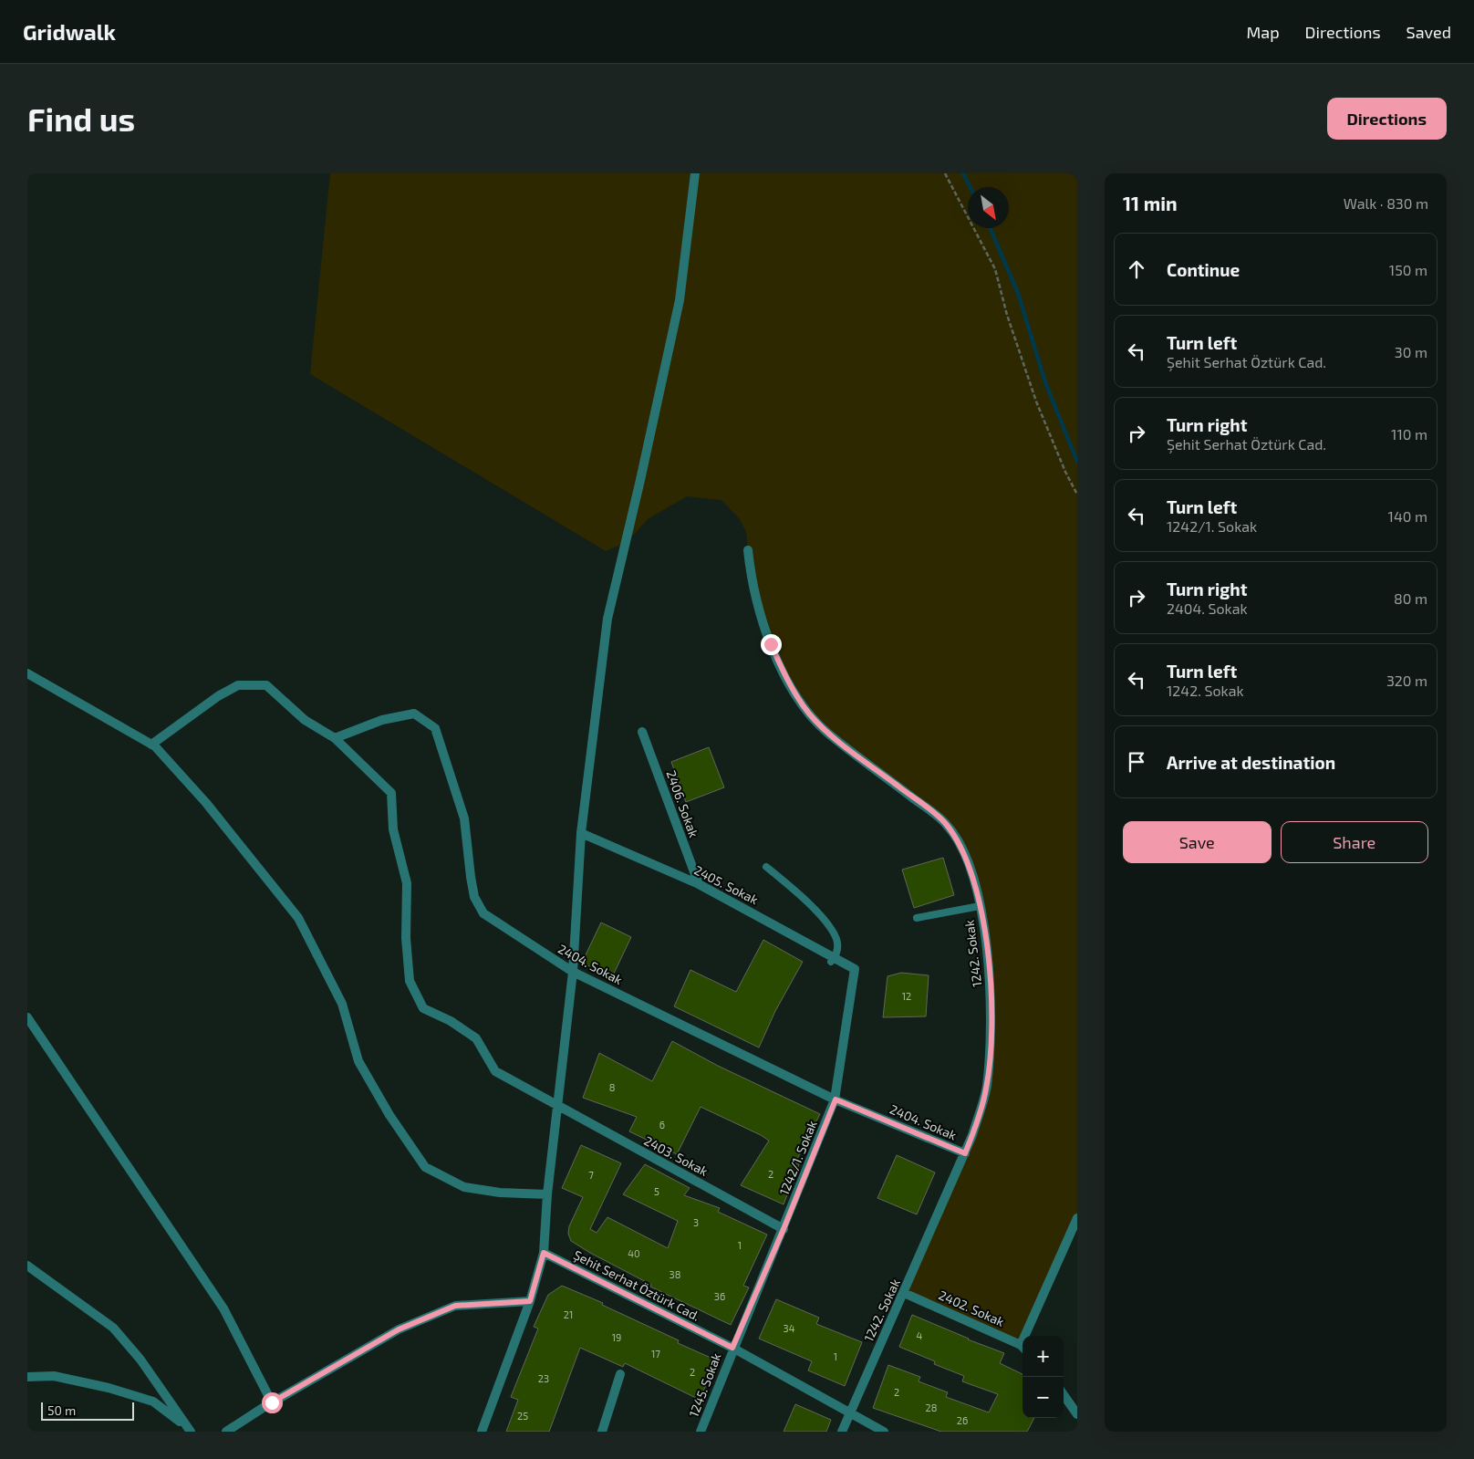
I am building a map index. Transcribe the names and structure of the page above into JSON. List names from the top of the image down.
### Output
{
  "streets": {
    "street": [
      "2406. Sokak",
      "2405. Sokak",
      "1242. Sokak",
      "2404. Sokak",
      "2403. Sokak",
      "1242/1. Sokak",
      "Şehit Serhat Öztürk Cad.",
      "2402. Sokak",
      "1245. Sokak"
    ]
  },
  "crossings": [
    ["2406. Sokak", "2405. Sokak"],
    ["2405. Sokak", "1242/1. Sokak"],
    ["1242. Sokak", "2404. Sokak"],
    ["1242. Sokak", "Şehit Serhat Öztürk Cad."],
    ["1242. Sokak", "2402. Sokak"],
    ["2404. Sokak", "2403. Sokak"],
    ["2404. Sokak", "1242/1. Sokak"],
    ["2403. Sokak", "1242/1. Sokak"],
    ["1242/1. Sokak", "Şehit Serhat Öztürk Cad."],
    ["1242/1. Sokak", "1245. Sokak"],
    ["Şehit Serhat Öztürk Cad.", "1245. Sokak"]
  ],
  "house_numbers": [
    "12",
    "8",
    "6",
    "2",
    "7",
    "5",
    "3",
    "1",
    "40",
    "38",
    "36",
    "21",
    "34",
    "4",
    "19",
    "17",
    "1",
    "2",
    "23",
    "2",
    "28",
    "25",
    "26"
  ],
  "scale_bar": "50 m",
  "north": "bottom right",
  "page": {
    "header": "Gridwalk",
    "nav": ["Map", "Directions", "Saved"],
    "buttons": [
      "Directions",
      ["Save", "Share"]
    ],
    "title": "Find us",
    "heading": ["11 min", "Walk · 830 m"],
    "list": [
      ["Continue", "150 m"],
      ["Turn left", "Şehit Serhat Öztürk Cad.", "30 m"],
      ["Turn right", "Şehit Serhat Öztürk Cad.", "110 m"],
      ["Turn left", "1242/1. Sokak", "140 m"],
      ["Turn right", "2404. Sokak", "80 m"],
      ["Turn left", "1242. Sokak", "320 m"],
      "Arrive at destination"
    ],
    "map_buttons": ["+", "−"],
    "scale": "50 m"
  }
}
